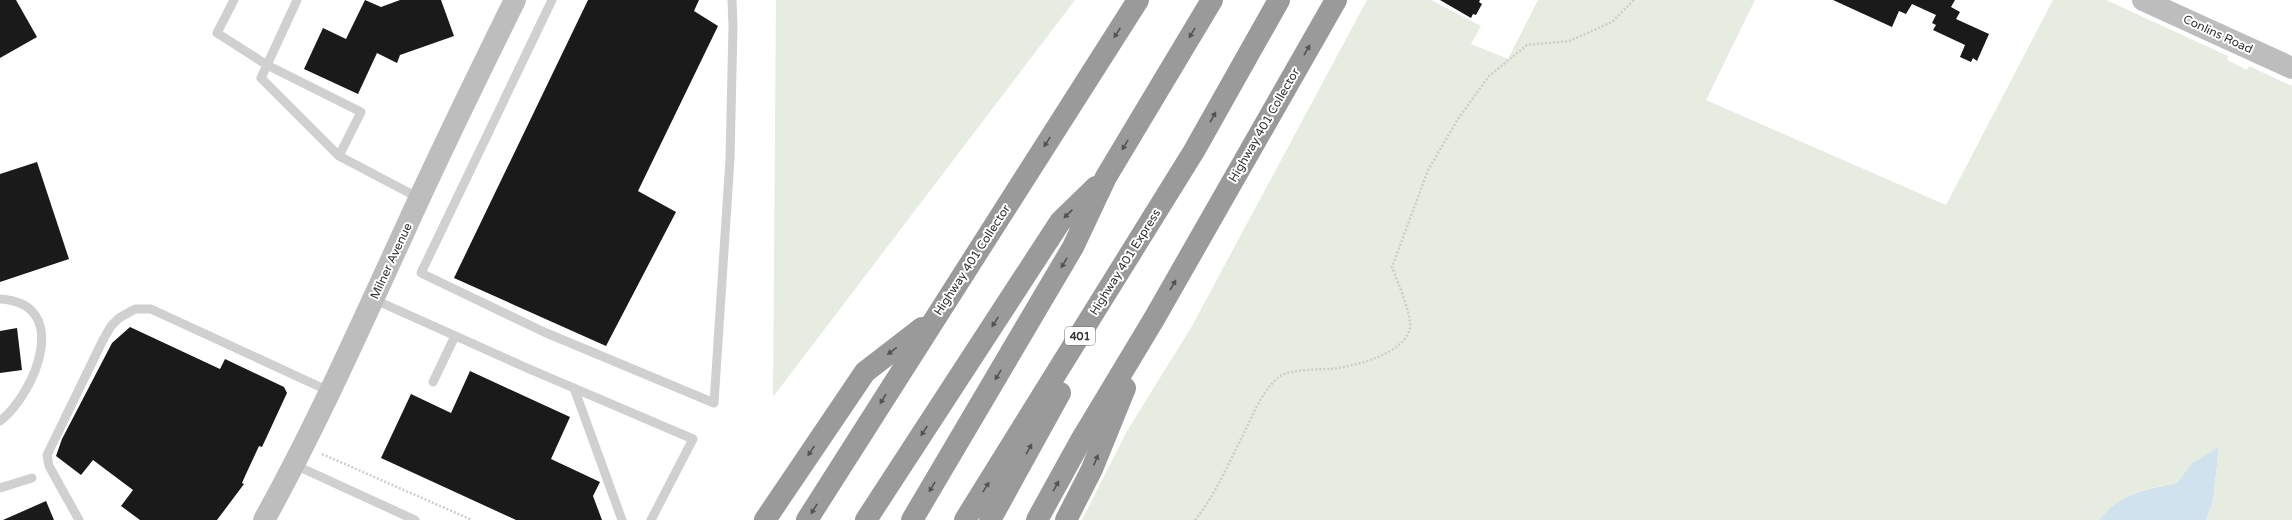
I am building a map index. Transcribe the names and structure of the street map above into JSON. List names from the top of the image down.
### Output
{
  "streets": {
    "highway": ["Highway 401 Collector", "Highway 401 Express", "401"],
    "street": ["Conlins Road", "Milner Avenue"]
  }
}
